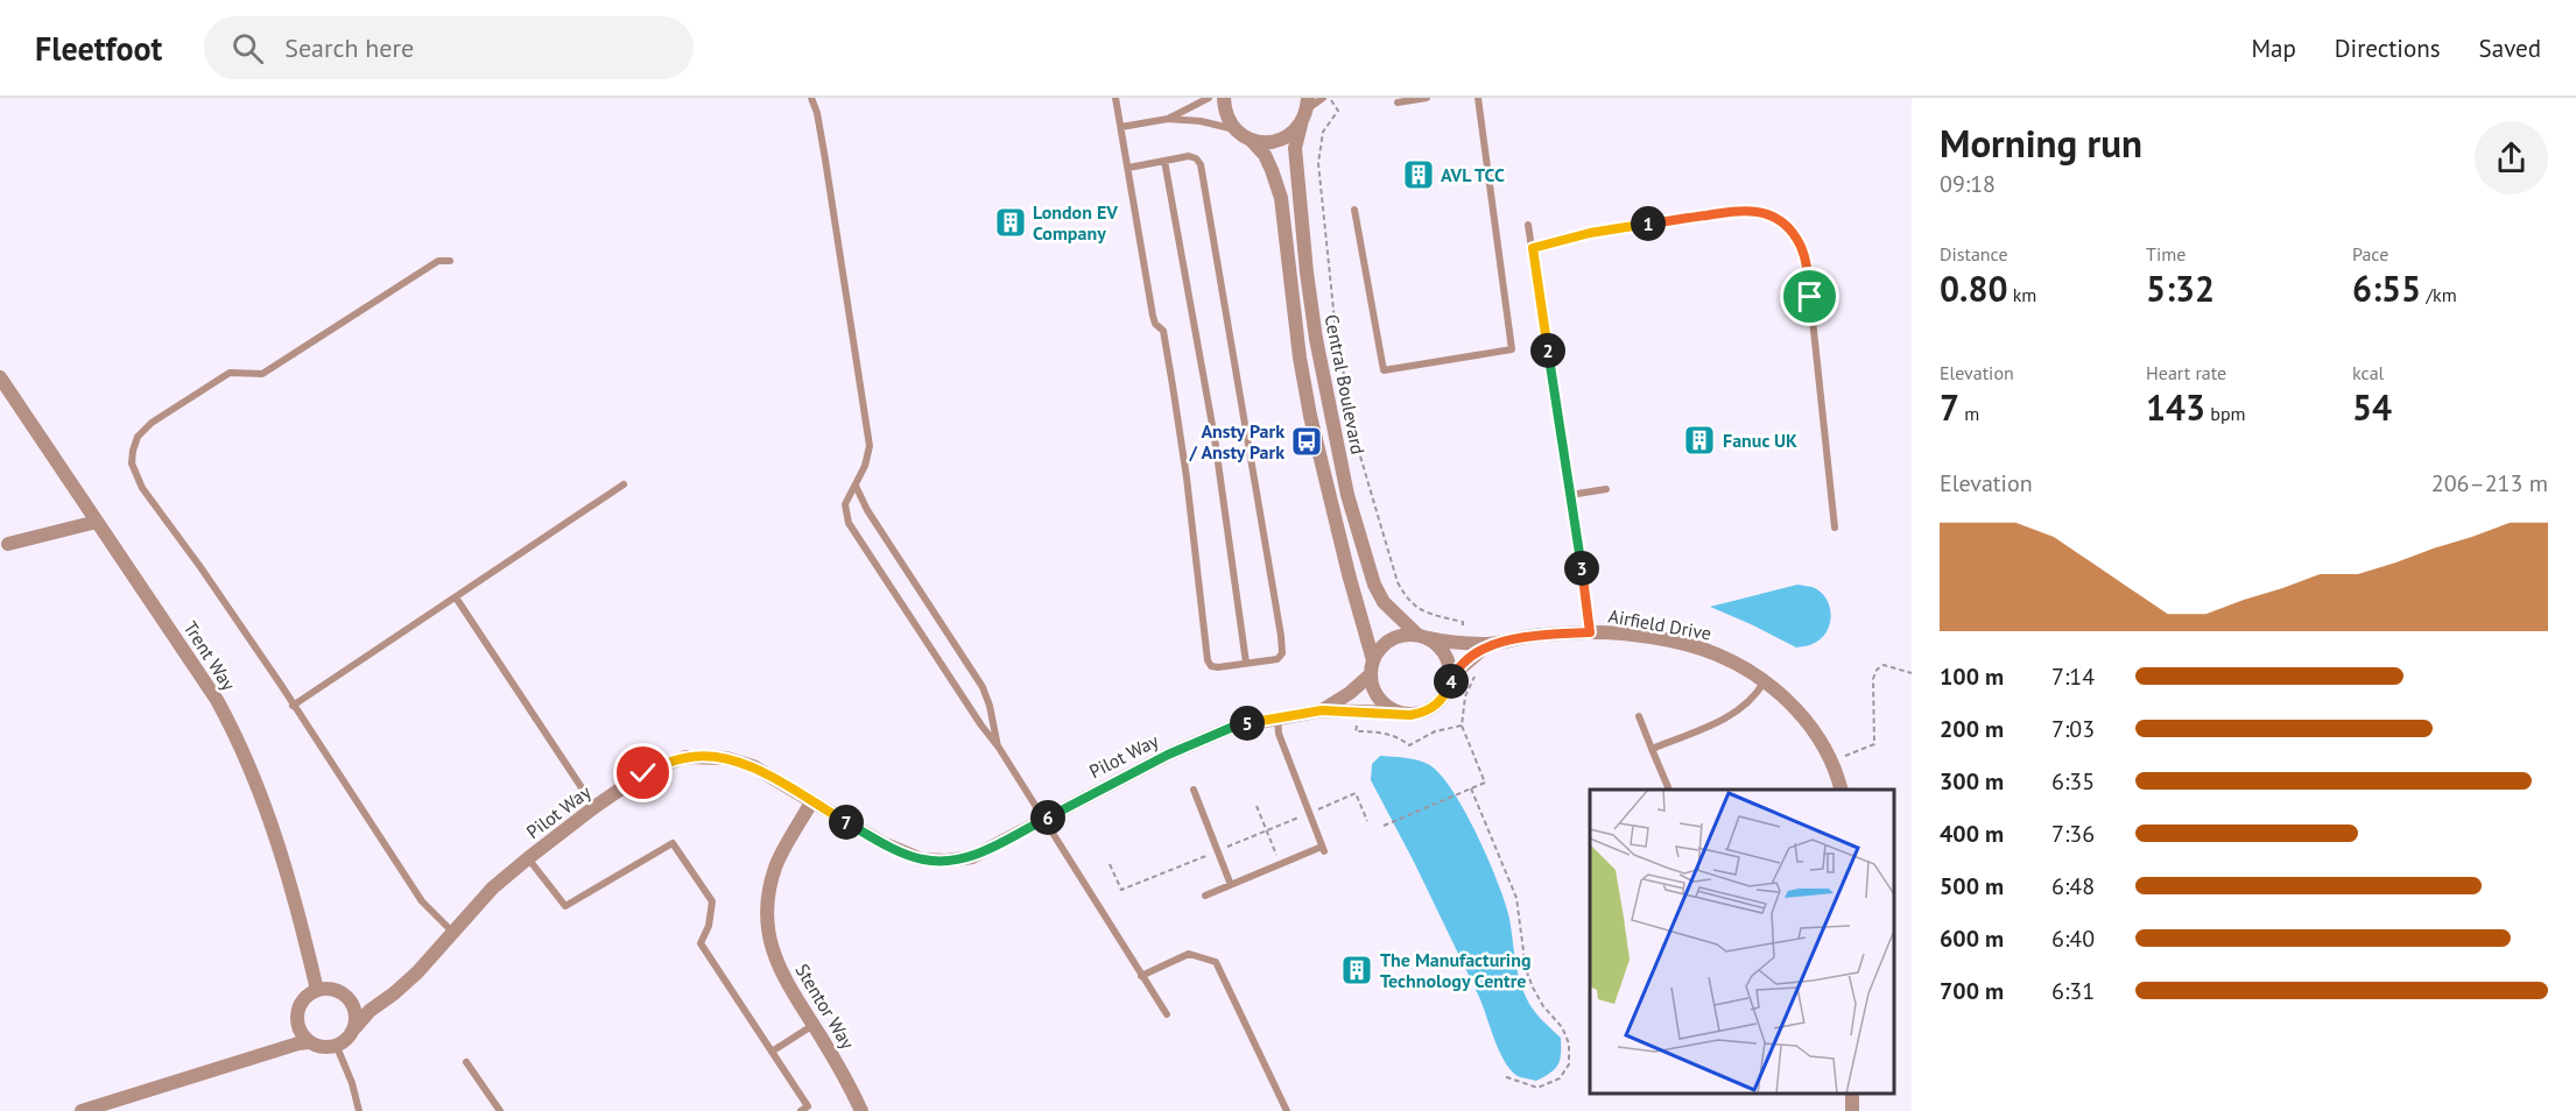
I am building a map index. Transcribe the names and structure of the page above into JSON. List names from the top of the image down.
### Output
{
  "streets": {
    "street": [
      "Central Boulevard",
      "Airfield Drive",
      "Trent Way",
      "Pilot Way",
      "Stentor Way"
    ]
  },
  "crossings": [
    ["Central Boulevard", "Airfield Drive"],
    ["Central Boulevard", "Pilot Way"],
    ["Airfield Drive", "Pilot Way"],
    ["Trent Way", "Pilot Way"],
    ["Pilot Way", "Stentor Way"]
  ],
  "places": {
    "building": [
      "AVL TCC",
      "London EV Company",
      "Fanuc UK",
      "The Manufacturing Technology Centre"
    ],
    "bus stop": ["Ansty Park / Ansty Park"]
  },
  "page": {
    "header": "Fleetfoot",
    "search": "Search here",
    "nav": ["Map", "Directions", "Saved"],
    "heading": ["Morning run", "09:18"],
    "pins": [
      "1",
      "2",
      "3",
      "4",
      "5",
      "6",
      "7"
    ],
    "stats": [
      ["Distance", "0.80 km"],
      ["Time", "5:32"],
      ["Pace", "6:55 /km"],
      ["Elevation", "7 m"],
      ["Heart rate", "143 bpm"],
      ["kcal", "54"]
    ],
    "chart": ["Elevation", "206–213 m"],
    "list": [
      {
        "name": "100 m",
        "note": "7:14"
      },
      {
        "name": "200 m",
        "note": "7:03"
      },
      {
        "name": "300 m",
        "note": "6:35"
      },
      {
        "name": "400 m",
        "note": "7:36"
      },
      {
        "name": "500 m",
        "note": "6:48"
      },
      {
        "name": "600 m",
        "note": "6:40"
      },
      {
        "name": "700 m",
        "note": "6:31"
      }
    ]
  }
}
